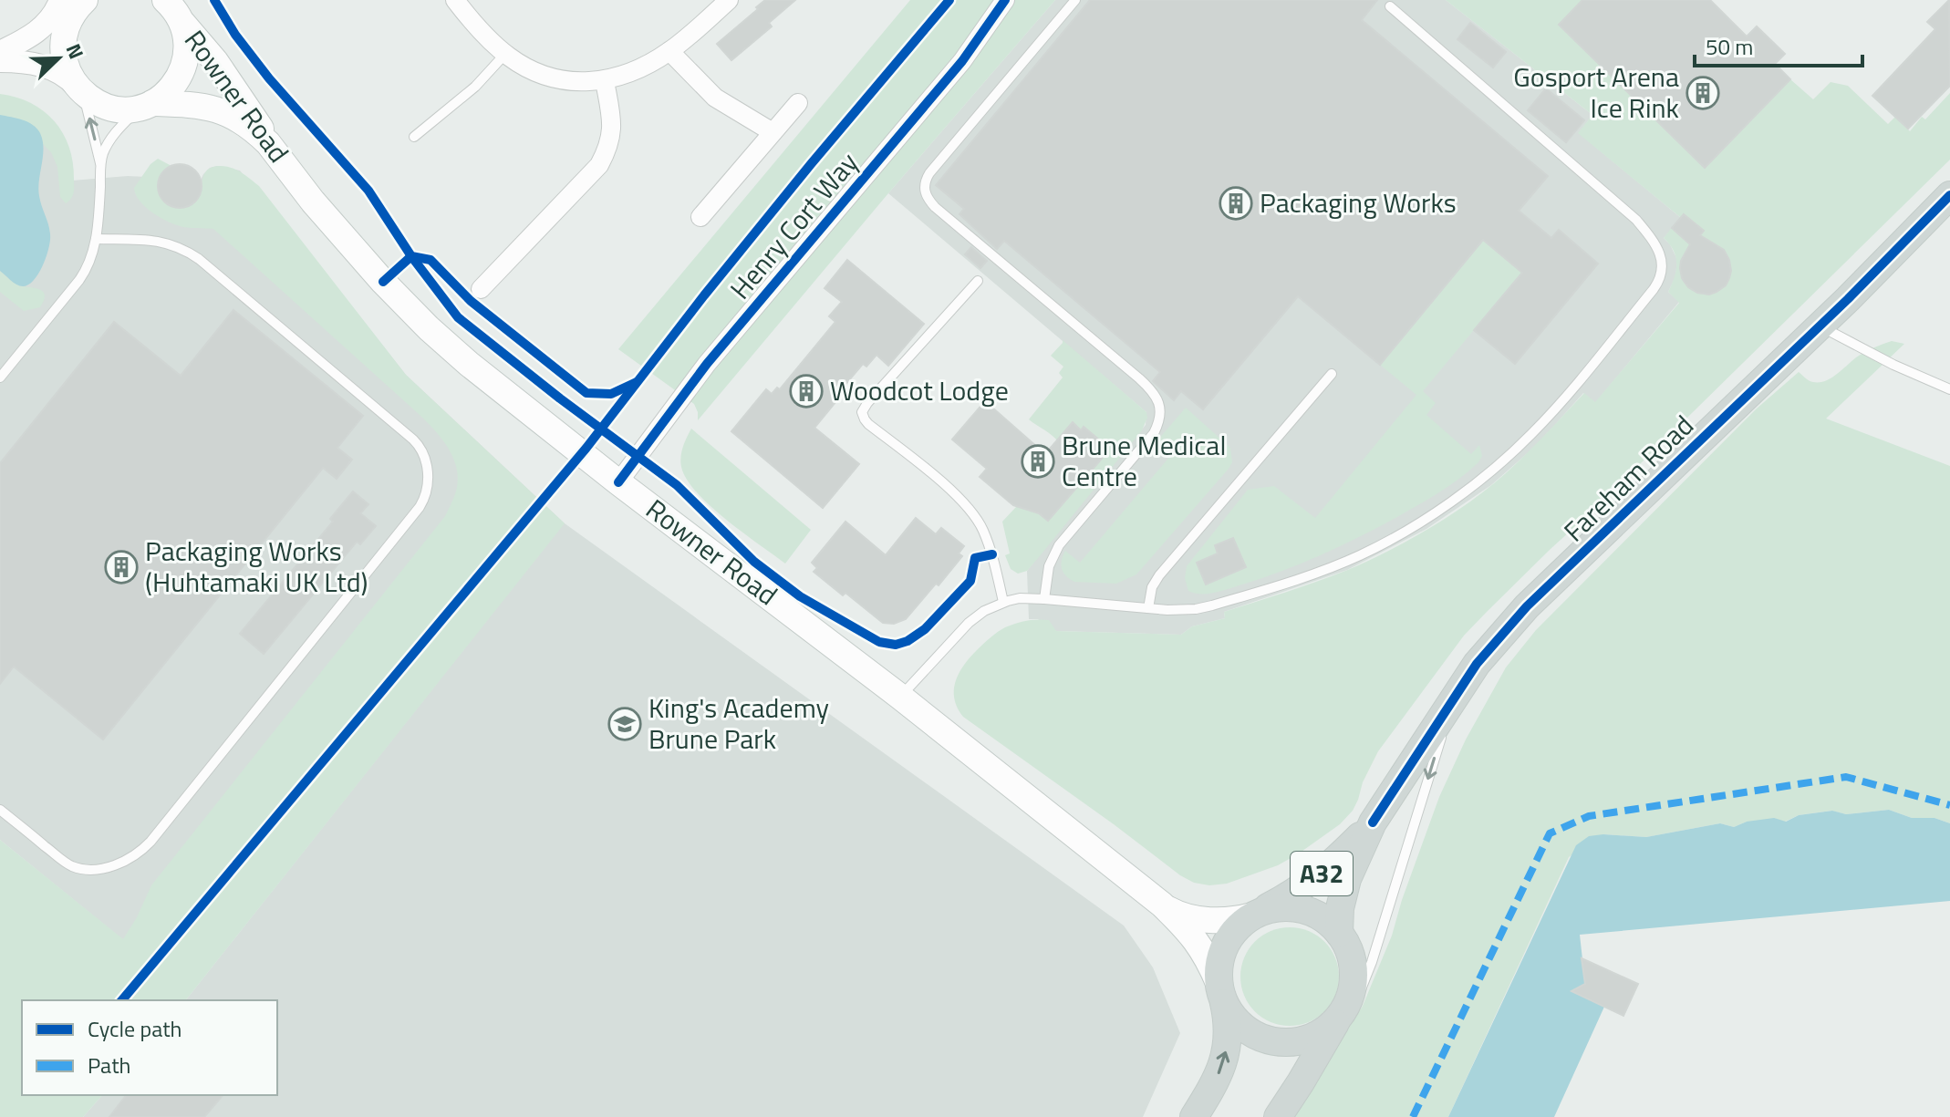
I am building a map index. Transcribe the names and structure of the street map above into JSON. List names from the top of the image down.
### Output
{
  "streets": {
    "main road": ["Rowner Road", "Fareham Road", "A32"],
    "street": ["Henry Cort Way"]
  },
  "crossings": [
    ["Rowner Road", "Henry Cort Way"],
    ["Rowner Road", "Fareham Road"]
  ],
  "places": {
    "building": [
      "Gosport Arena Ice Rink",
      "Packaging Works",
      "Woodcot Lodge",
      "Brune Medical Centre",
      "Packaging Works (Huhtamaki UK Ltd)"
    ],
    "school or university": ["King's Academy Brune Park"]
  },
  "legend": ["Cycle path", "Path"],
  "scale_bar": "50 m",
  "north": "top right"
}
